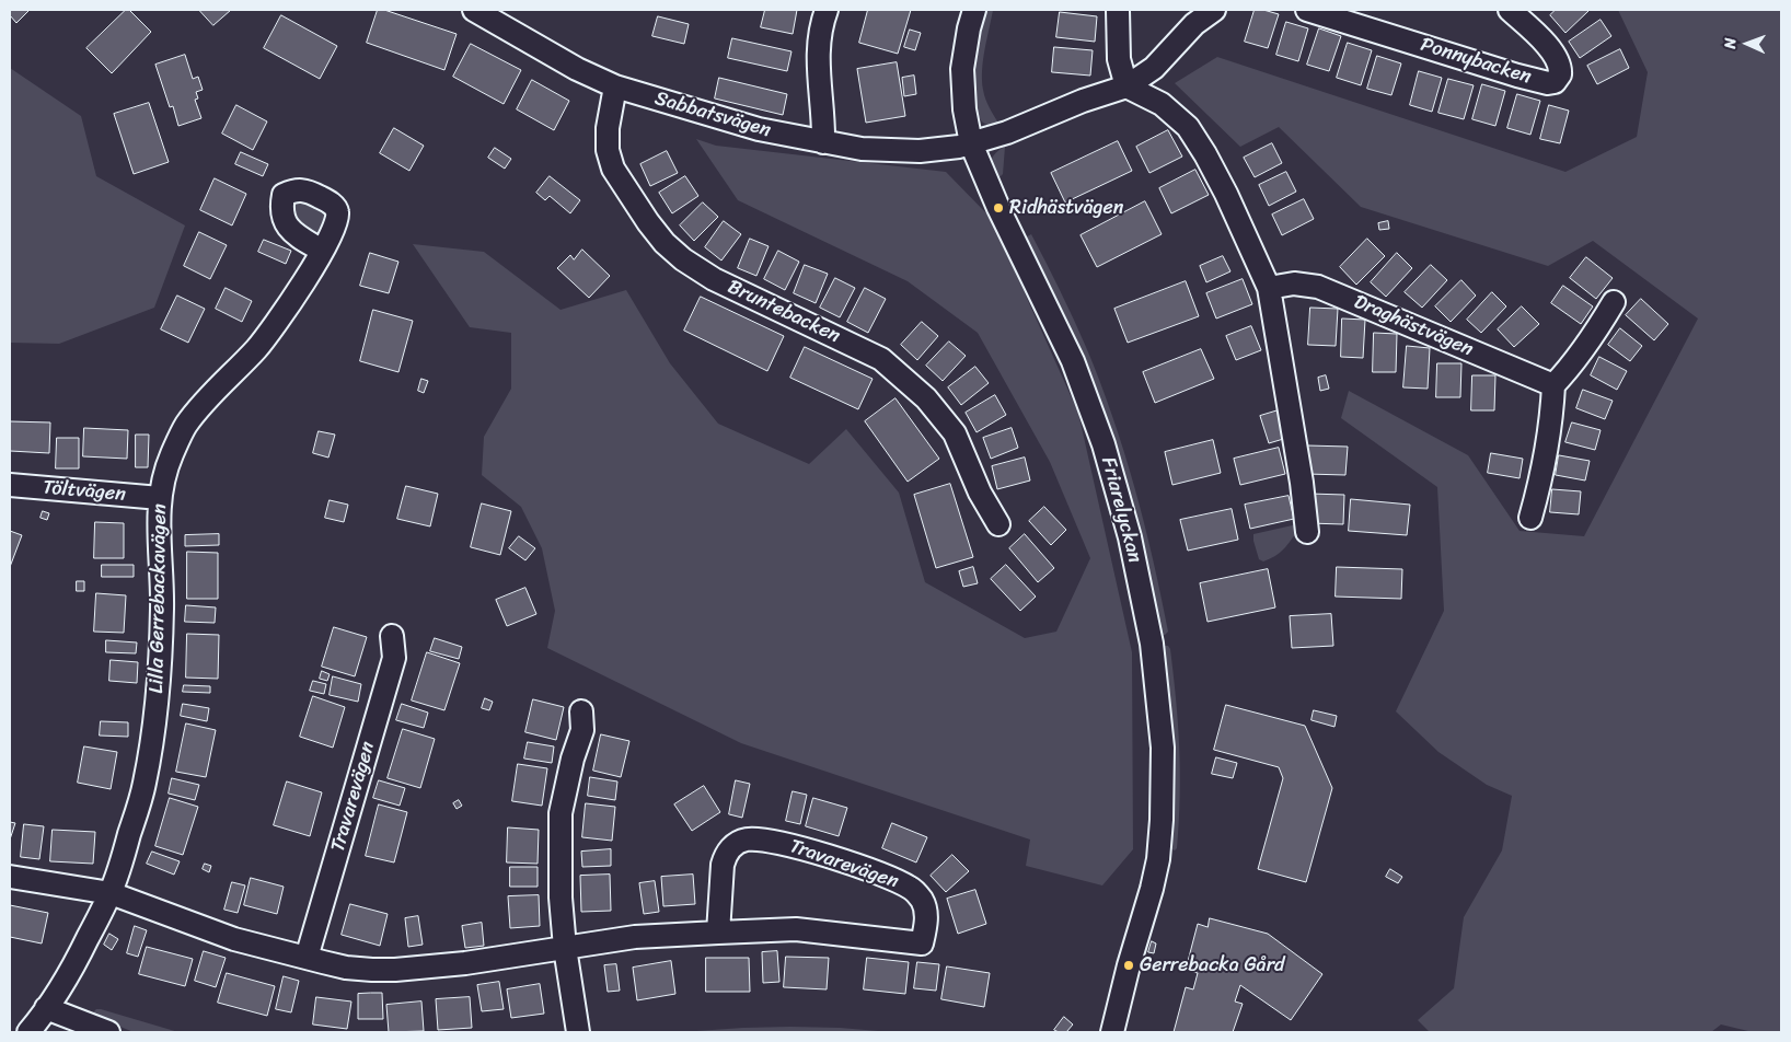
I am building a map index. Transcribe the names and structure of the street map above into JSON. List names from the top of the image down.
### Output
{
  "streets": {
    "street": [
      "Ponnybacken",
      "Sabbatsvägen",
      "Bruntebacken",
      "Draghästvägen",
      "Töltvägen",
      "Friarelyckan",
      "Lilla Gerrebackavägen",
      "Travarevägen"
    ]
  },
  "crossings": [
    ["Sabbatsvägen", "Bruntebacken"],
    ["Sabbatsvägen", "Friarelyckan"],
    ["Töltvägen", "Lilla Gerrebackavägen"],
    ["Lilla Gerrebackavägen", "Travarevägen"]
  ],
  "places": ["Ridhästvägen", "Gerrebacka Gård"],
  "north": "left"
}
